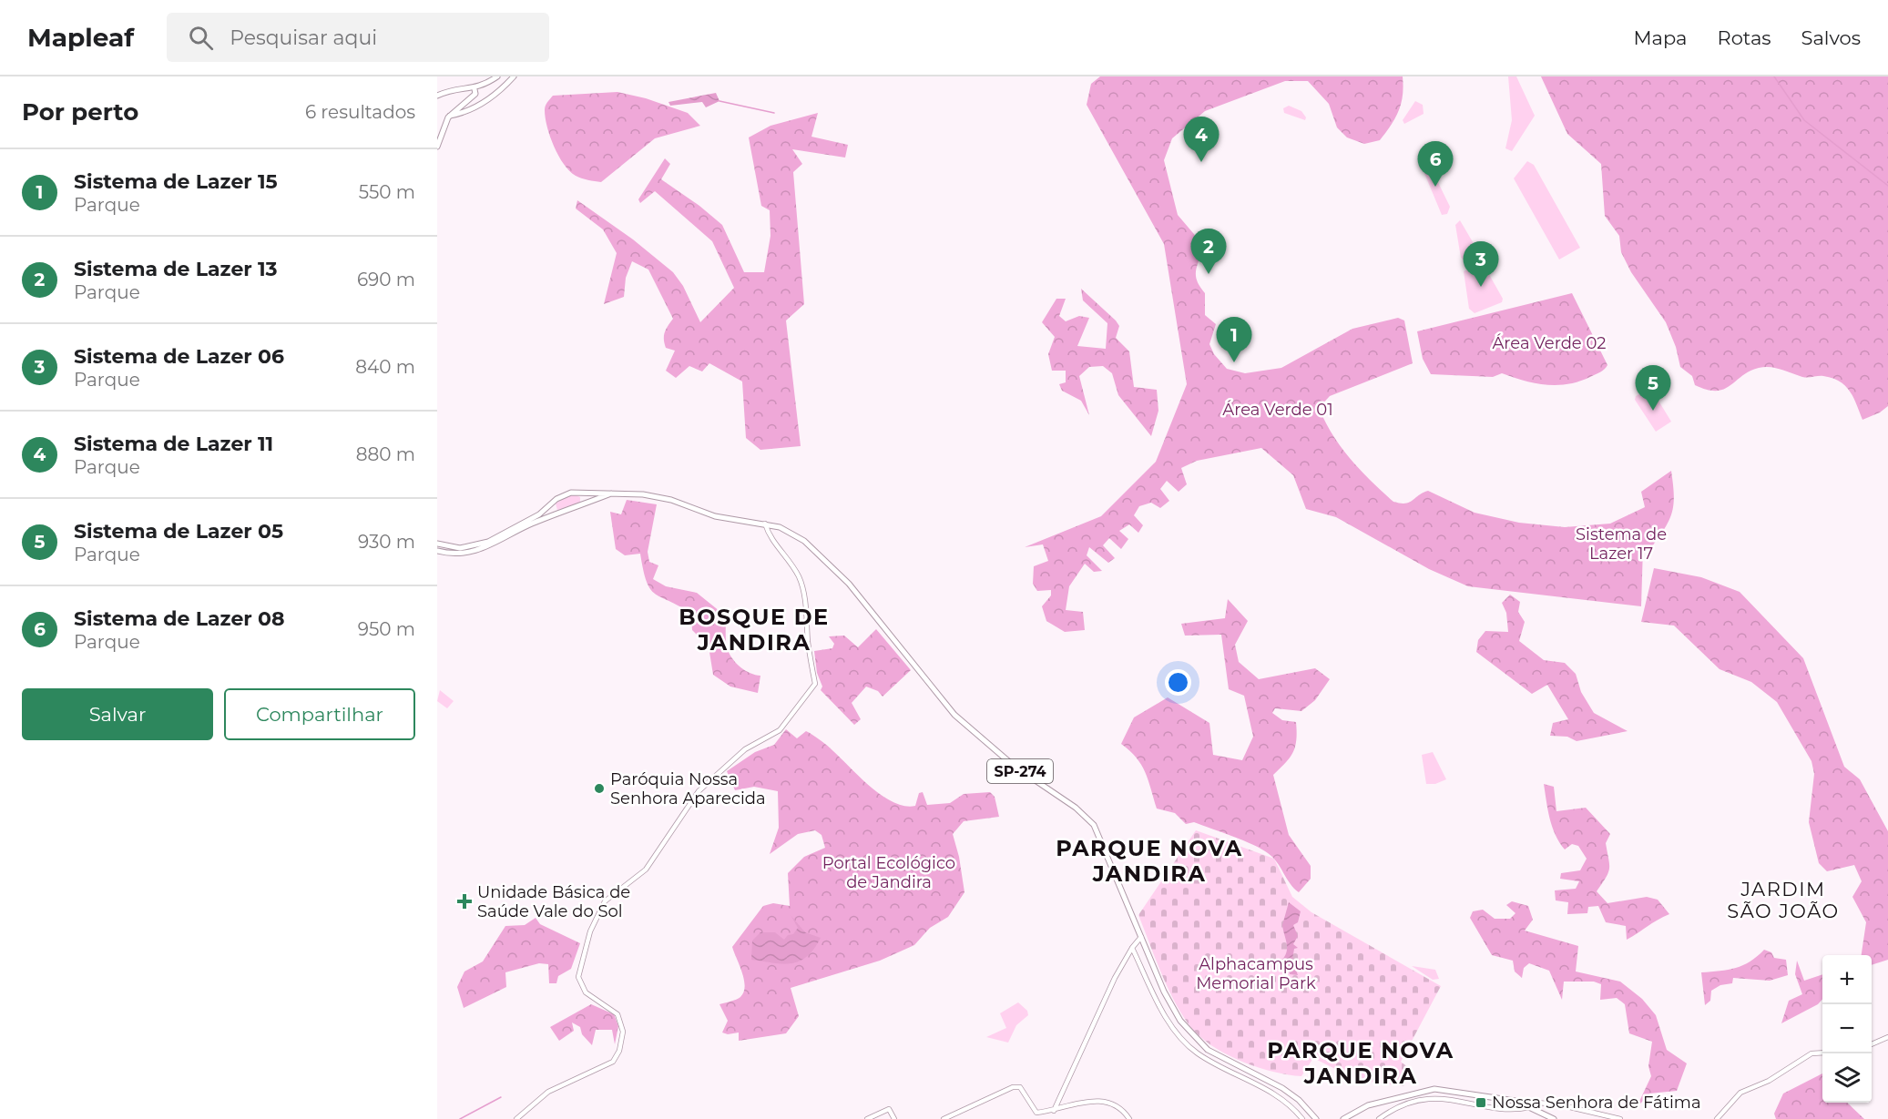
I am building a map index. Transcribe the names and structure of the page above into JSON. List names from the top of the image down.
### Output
{
  "streets": {
    "main road": ["SP-274"]
  },
  "districts": [
    "BOSQUE DE JANDIRA",
    "PARQUE NOVA JANDIRA",
    "JARDIM SÃO JOÃO",
    "PARQUE NOVA JANDIRA"
  ],
  "parks": [
    "Área Verde 02",
    "Área Verde 01",
    "Sistema de Lazer 17",
    "Portal Ecológico de Jandira",
    "Alphacampus Memorial Park"
  ],
  "places": {
    "other": ["Paróquia Nossa Senhora Aparecida"],
    "health": ["Unidade Básica de Saúde Vale do Sol"],
    "transit": ["Nossa Senhora de Fátima"]
  },
  "page": {
    "header": "Mapleaf",
    "search": "Pesquisar aqui",
    "nav": ["Mapa", "Rotas", "Salvos"],
    "heading": ["Por perto", "6 resultados"],
    "pins": [
      "4",
      "6",
      "2",
      "3",
      "1",
      "5"
    ],
    "list": [
      {
        "mark": "1",
        "name": "Sistema de Lazer 15",
        "note": "Parque",
        "value": "550 m"
      },
      {
        "mark": "2",
        "name": "Sistema de Lazer 13",
        "note": "Parque",
        "value": "690 m"
      },
      {
        "mark": "3",
        "name": "Sistema de Lazer 06",
        "note": "Parque",
        "value": "840 m"
      },
      {
        "mark": "4",
        "name": "Sistema de Lazer 11",
        "note": "Parque",
        "value": "880 m"
      },
      {
        "mark": "5",
        "name": "Sistema de Lazer 05",
        "note": "Parque",
        "value": "930 m"
      },
      {
        "mark": "6",
        "name": "Sistema de Lazer 08",
        "note": "Parque",
        "value": "950 m"
      }
    ],
    "buttons": ["Salvar", "Compartilhar"],
    "map_buttons": ["+", "−"]
  }
}
